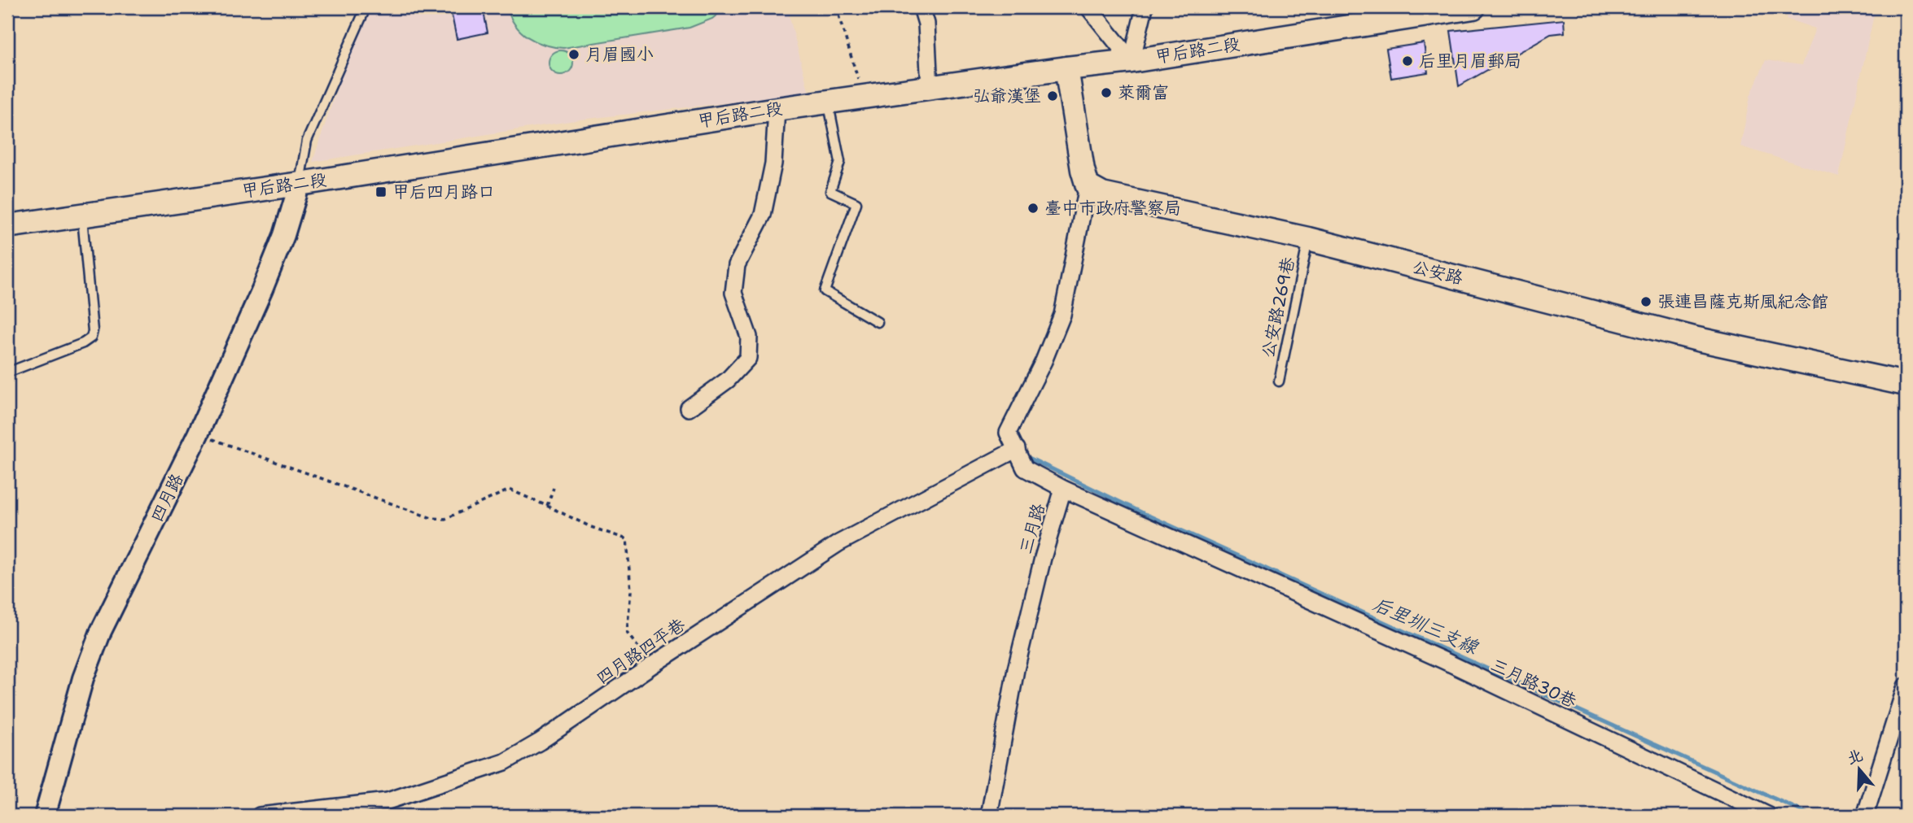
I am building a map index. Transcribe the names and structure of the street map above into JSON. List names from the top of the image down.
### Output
{
  "streets": {
    "main road": ["甲后路二段", "公安路"],
    "street": [
      "四月路",
      "三月路",
      "四月路四平巷",
      "三月路30巷"
    ],
    "lane": ["公安路269巷"]
  },
  "crossings": [
    ["甲后路二段", "四月路"],
    ["公安路", "公安路269巷"],
    ["公安路", "三月路"],
    ["三月路", "四月路四平巷"],
    ["三月路", "三月路30巷"]
  ],
  "water": ["后里圳三支線"],
  "places": {
    "other": [
      "月眉國小",
      "后里月眉郵局",
      "萊爾富",
      "弘爺漢堡",
      "臺中市政府警察局",
      "張連昌薩克斯風紀念館"
    ],
    "transit": ["甲后四月路口"]
  },
  "north": "top"
}
